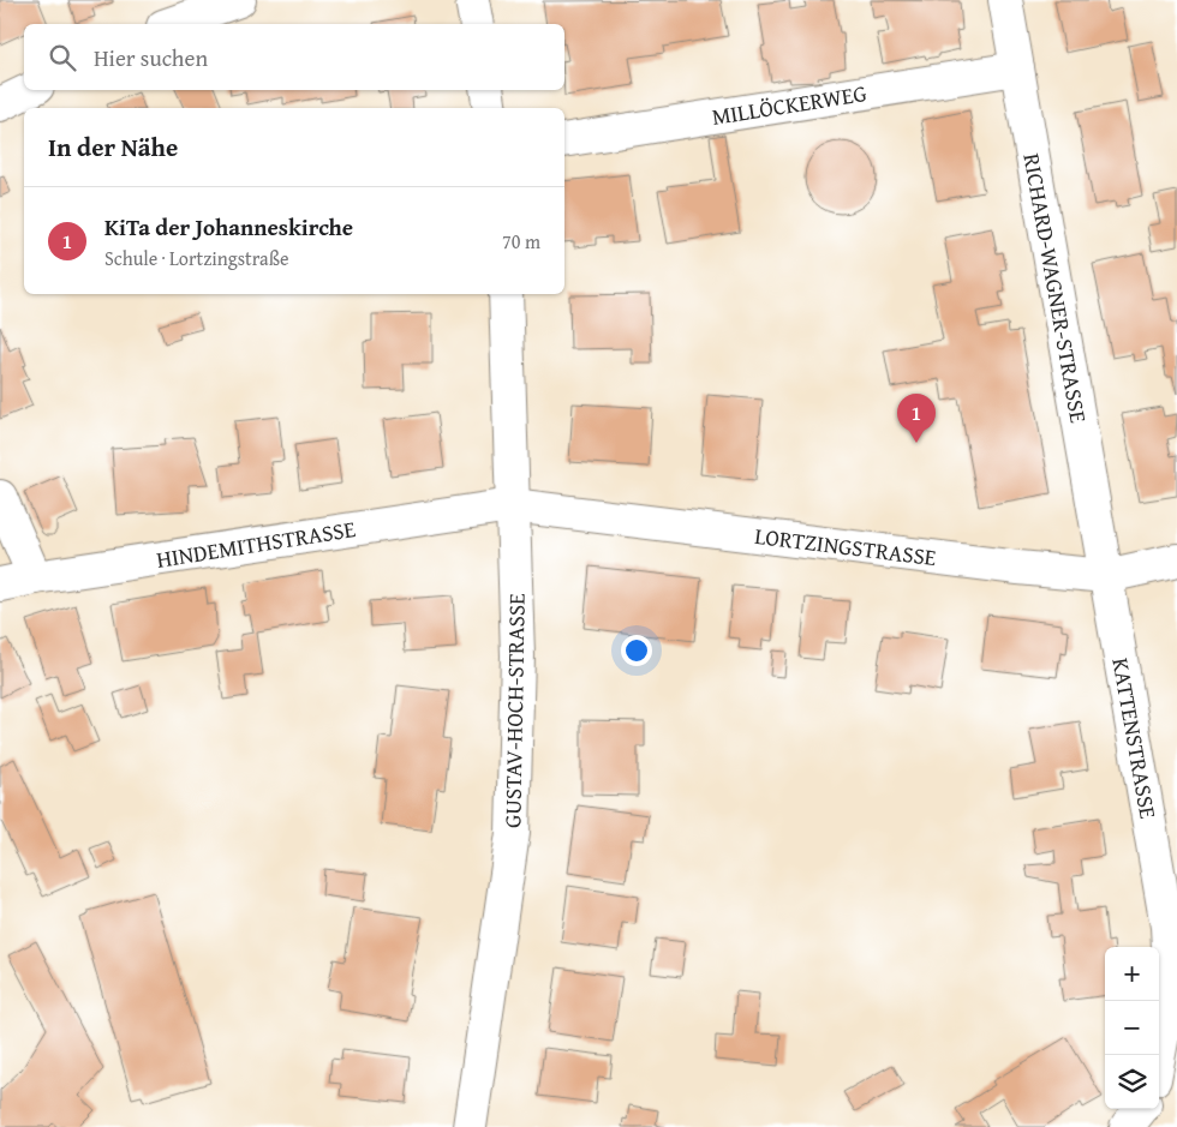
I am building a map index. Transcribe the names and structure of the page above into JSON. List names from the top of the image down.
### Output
{
  "streets": {
    "street": [
      "MILLÖCKERWEG",
      "RICHARD-WAGNER-STRASSE",
      "HINDEMITHSTRASSE",
      "LORTZINGSTRASSE",
      "GUSTAV-HOCH-STRASSE",
      "KATTENSTRASSE"
    ]
  },
  "crossings": [
    ["MILLÖCKERWEG", "RICHARD-WAGNER-STRASSE"],
    ["RICHARD-WAGNER-STRASSE", "LORTZINGSTRASSE"],
    ["RICHARD-WAGNER-STRASSE", "KATTENSTRASSE"],
    ["HINDEMITHSTRASSE", "LORTZINGSTRASSE"],
    ["HINDEMITHSTRASSE", "GUSTAV-HOCH-STRASSE"],
    ["LORTZINGSTRASSE", "GUSTAV-HOCH-STRASSE"],
    ["LORTZINGSTRASSE", "KATTENSTRASSE"]
  ],
  "page": {
    "search": "Hier suchen",
    "heading": "In der Nähe",
    "list": [
      {
        "mark": "1",
        "name": "KiTa der Johanneskirche",
        "note": "Schule · Lortzingstraße",
        "value": "70 m"
      }
    ],
    "pins": "1",
    "map_buttons": ["+", "−"]
  }
}
